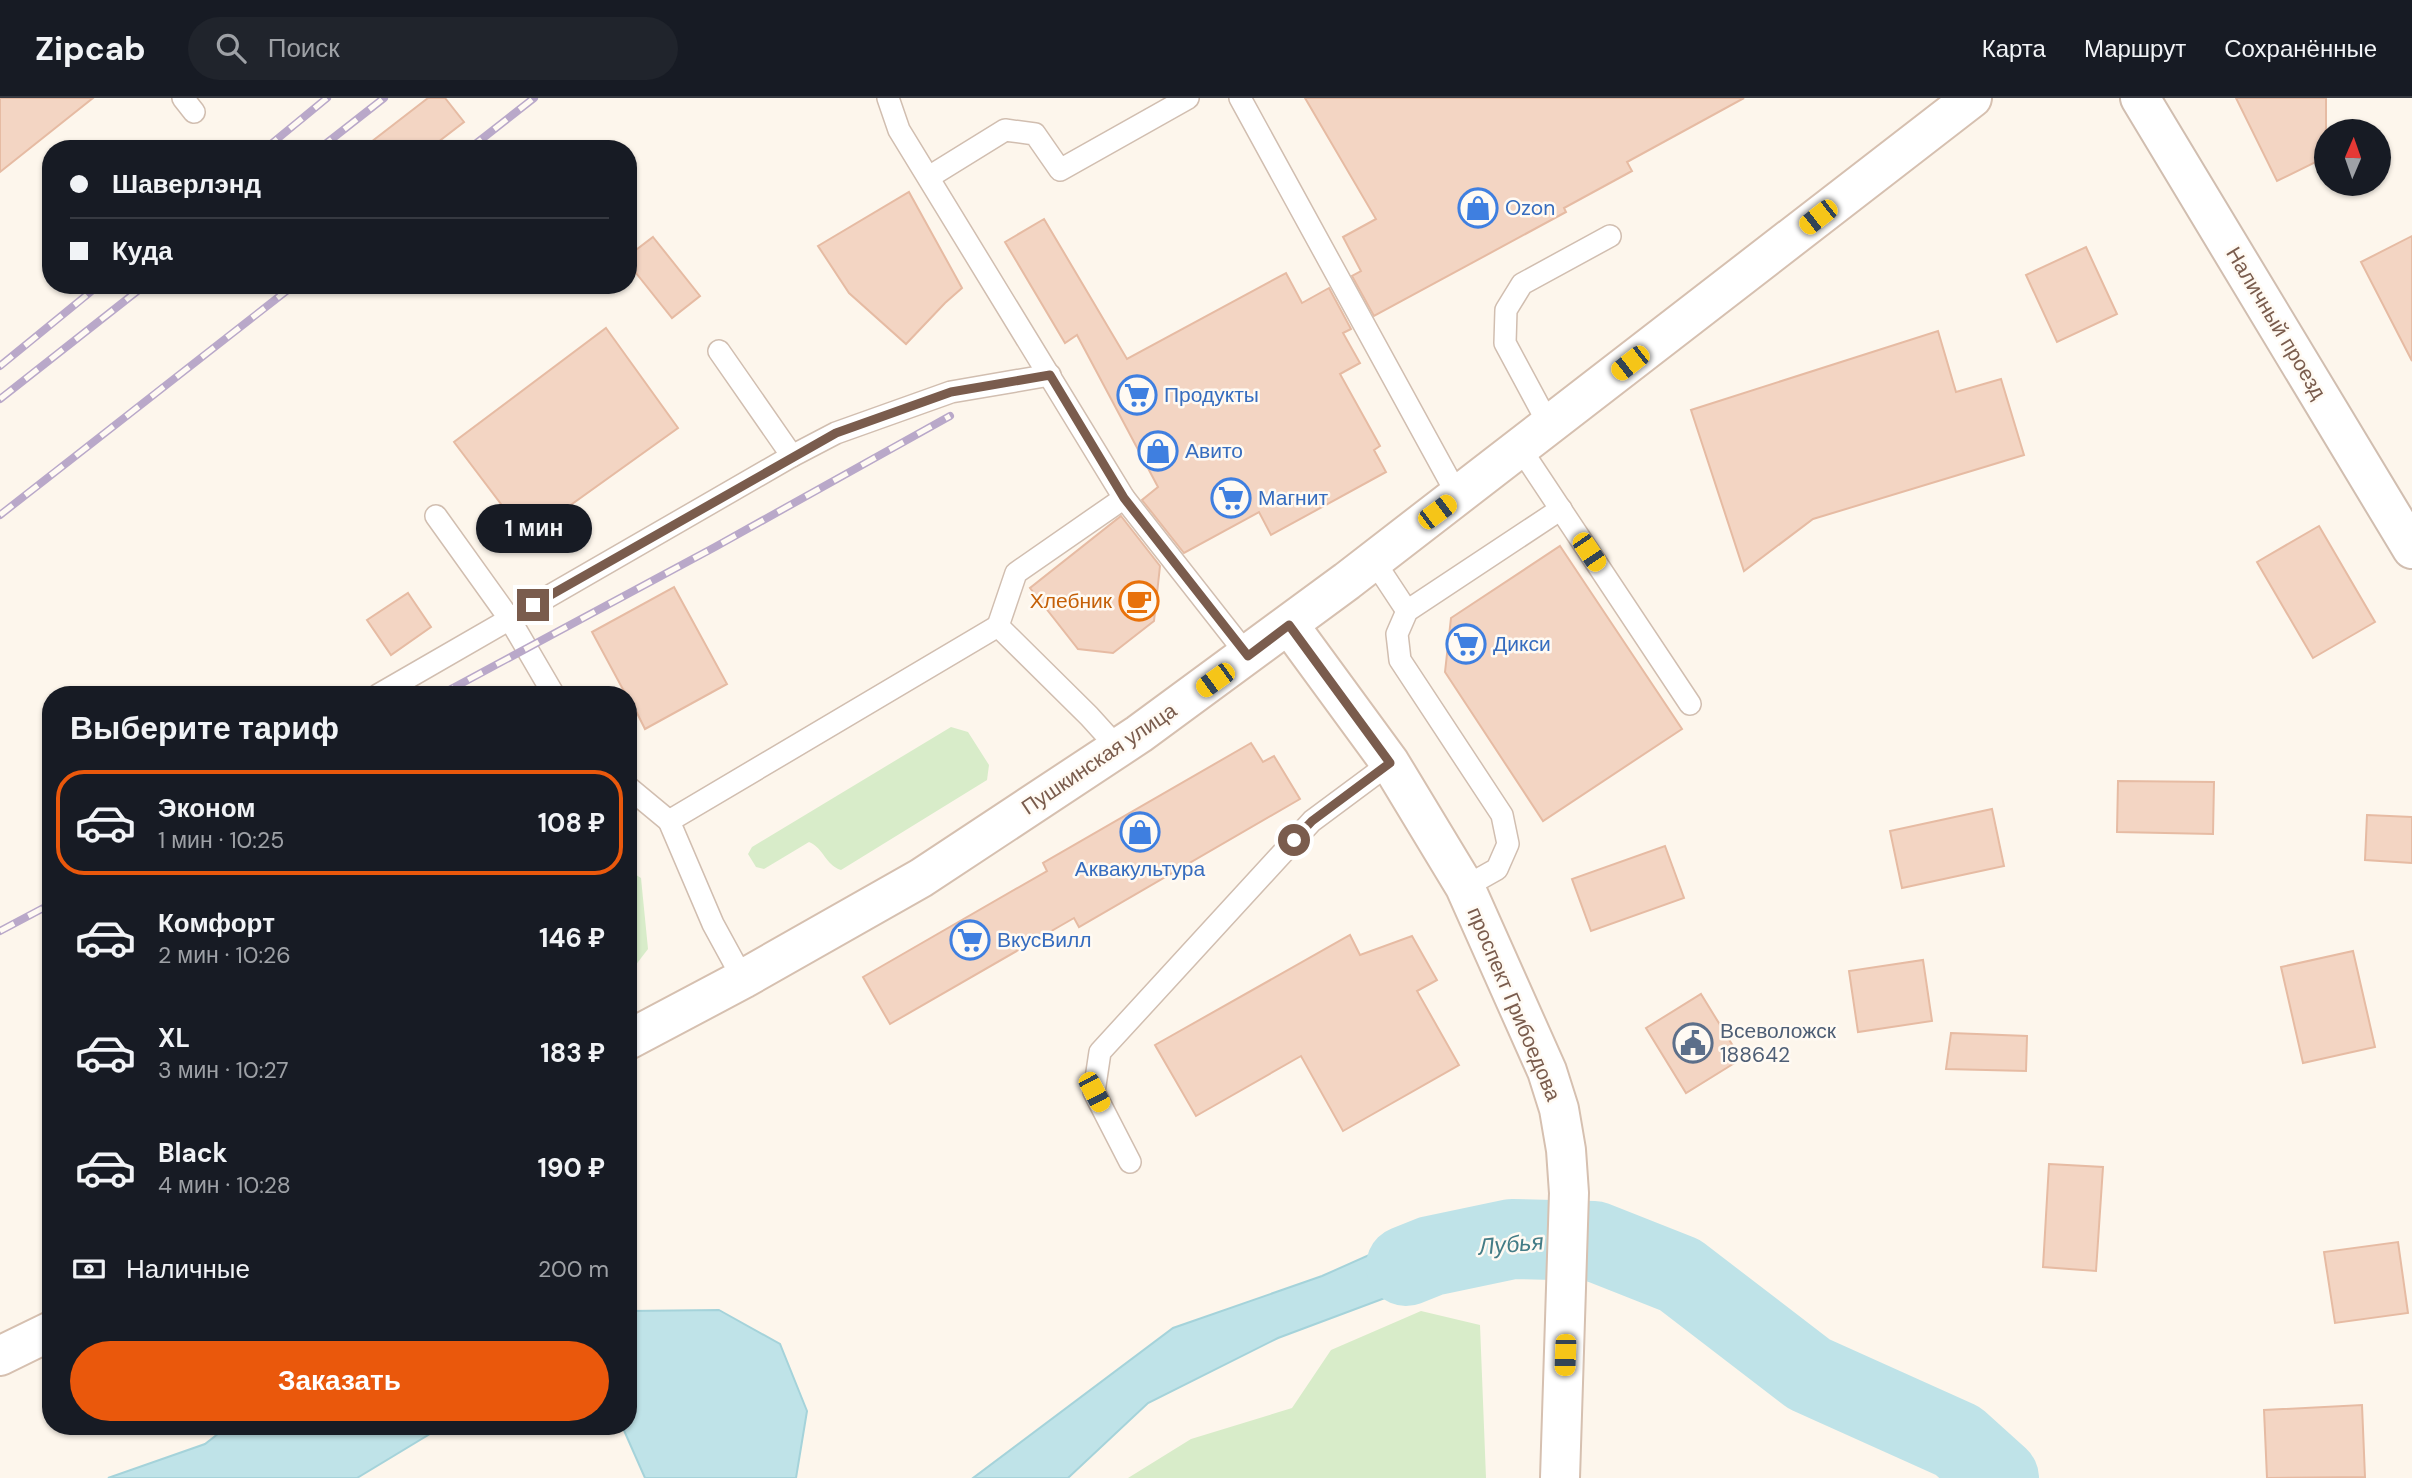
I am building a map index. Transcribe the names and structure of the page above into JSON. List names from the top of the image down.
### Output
{
  "streets": {
    "street": ["Наличный проезд", "Пушкинская улица", "проспект Грибоедова"]
  },
  "crossings": [
    ["Пушкинская улица", "проспект Грибоедова"]
  ],
  "water": ["Лубья"],
  "places": {
    "shop": ["Ozon", "Авито", "Аквакультура"],
    "supermarket": [
      "Продукты",
      "Магнит",
      "Дикси",
      "ВкусВилл"
    ],
    "cafe": ["Хлебник"],
    "public building": ["Всеволожск 188642"]
  },
  "north": "top",
  "page": {
    "header": "Zipcab",
    "search": "Поиск",
    "nav": ["Карта", "Маршрут", "Сохранённые"],
    "banner": ["Шаверлэнд", "Куда"],
    "bubble": "1 мин",
    "heading": "Выберите тариф",
    "list": [
      {
        "name": "Эконом",
        "note": "1 мин · 10:25",
        "value": "108 ₽"
      },
      {
        "name": "Комфорт",
        "note": "2 мин · 10:26",
        "value": "146 ₽"
      },
      {
        "name": "XL",
        "note": "3 мин · 10:27",
        "value": "183 ₽"
      },
      {
        "name": "Black",
        "note": "4 мин · 10:28",
        "value": "190 ₽"
      }
    ],
    "pay": ["Наличные", "200 m"],
    "buttons": "Заказать"
  }
}
